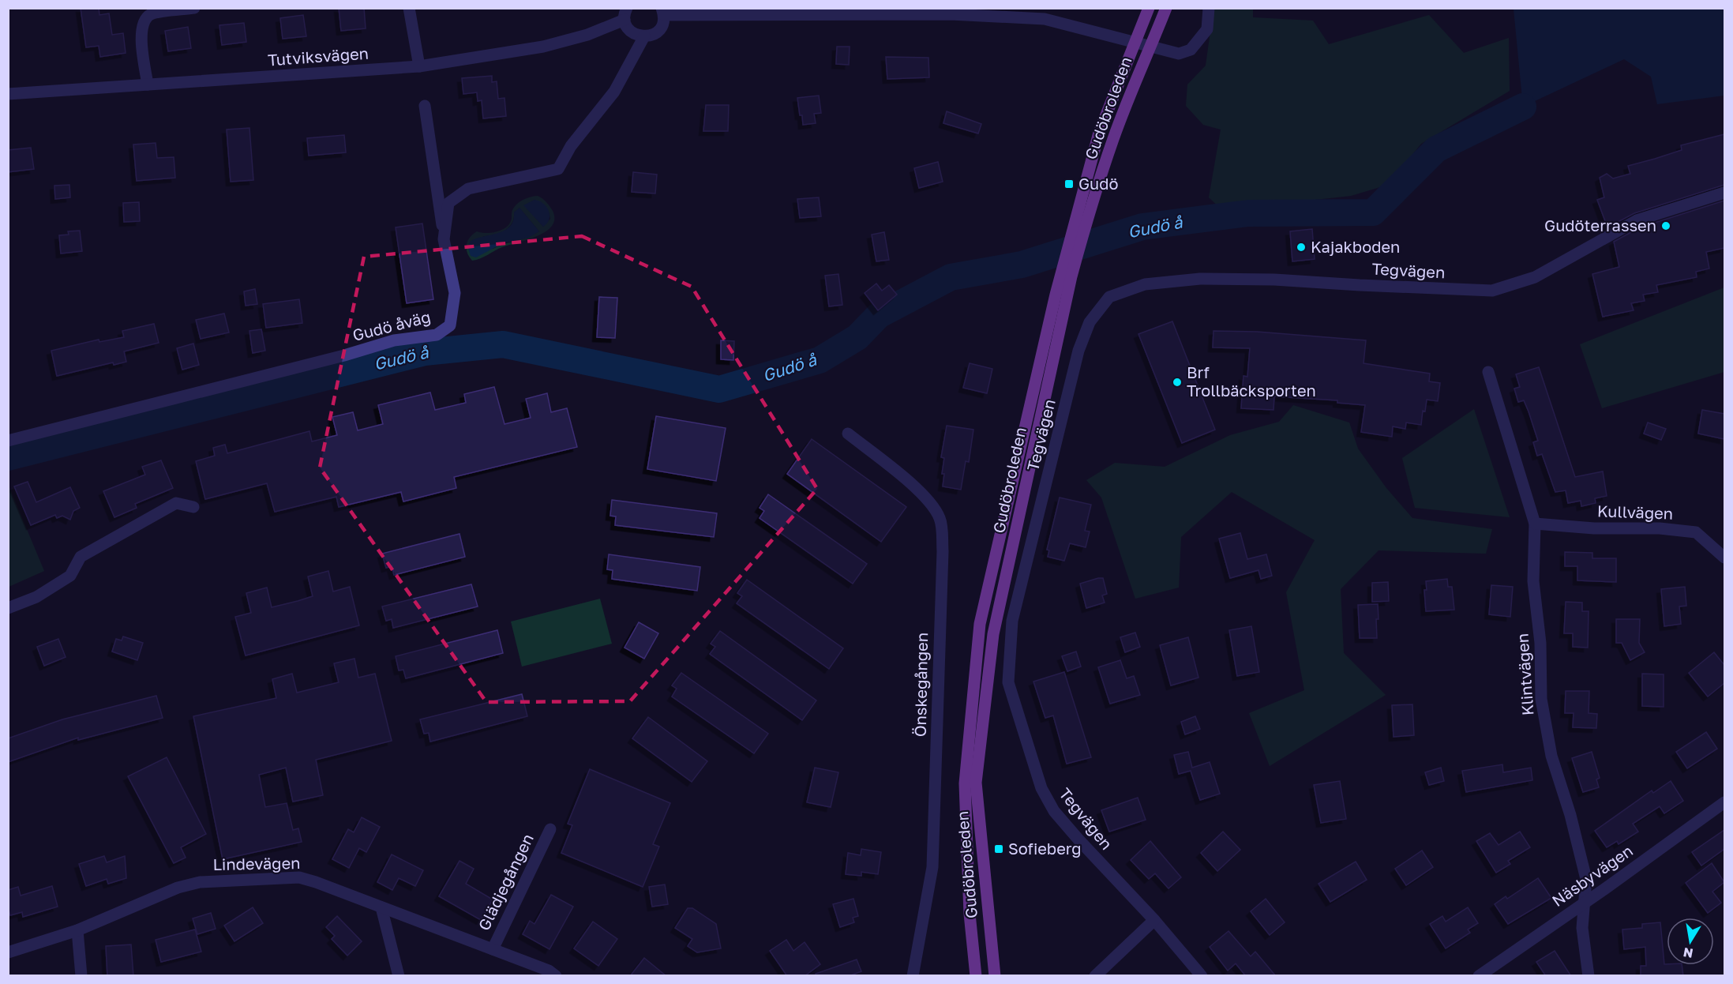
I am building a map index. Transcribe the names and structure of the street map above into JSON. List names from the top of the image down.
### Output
{
  "streets": {
    "main road": ["Gudöbroleden"],
    "street": [
      "Tutviksvägen",
      "Tegvägen",
      "Gudö åväg",
      "Kullvägen",
      "Klintvägen",
      "Önskegången",
      "Lindevägen",
      "Näsbyvägen",
      "Glädjegången"
    ]
  },
  "crossings": [
    ["Kullvägen", "Klintvägen"],
    ["Klintvägen", "Näsbyvägen"],
    ["Lindevägen", "Glädjegången"]
  ],
  "water": ["Gudö å"],
  "places": {
    "transit": ["Gudö", "Sofieberg"],
    "other": ["Gudöterrassen", "Kajakboden", "Brf Trollbäcksporten"]
  },
  "north": "bottom"
}
